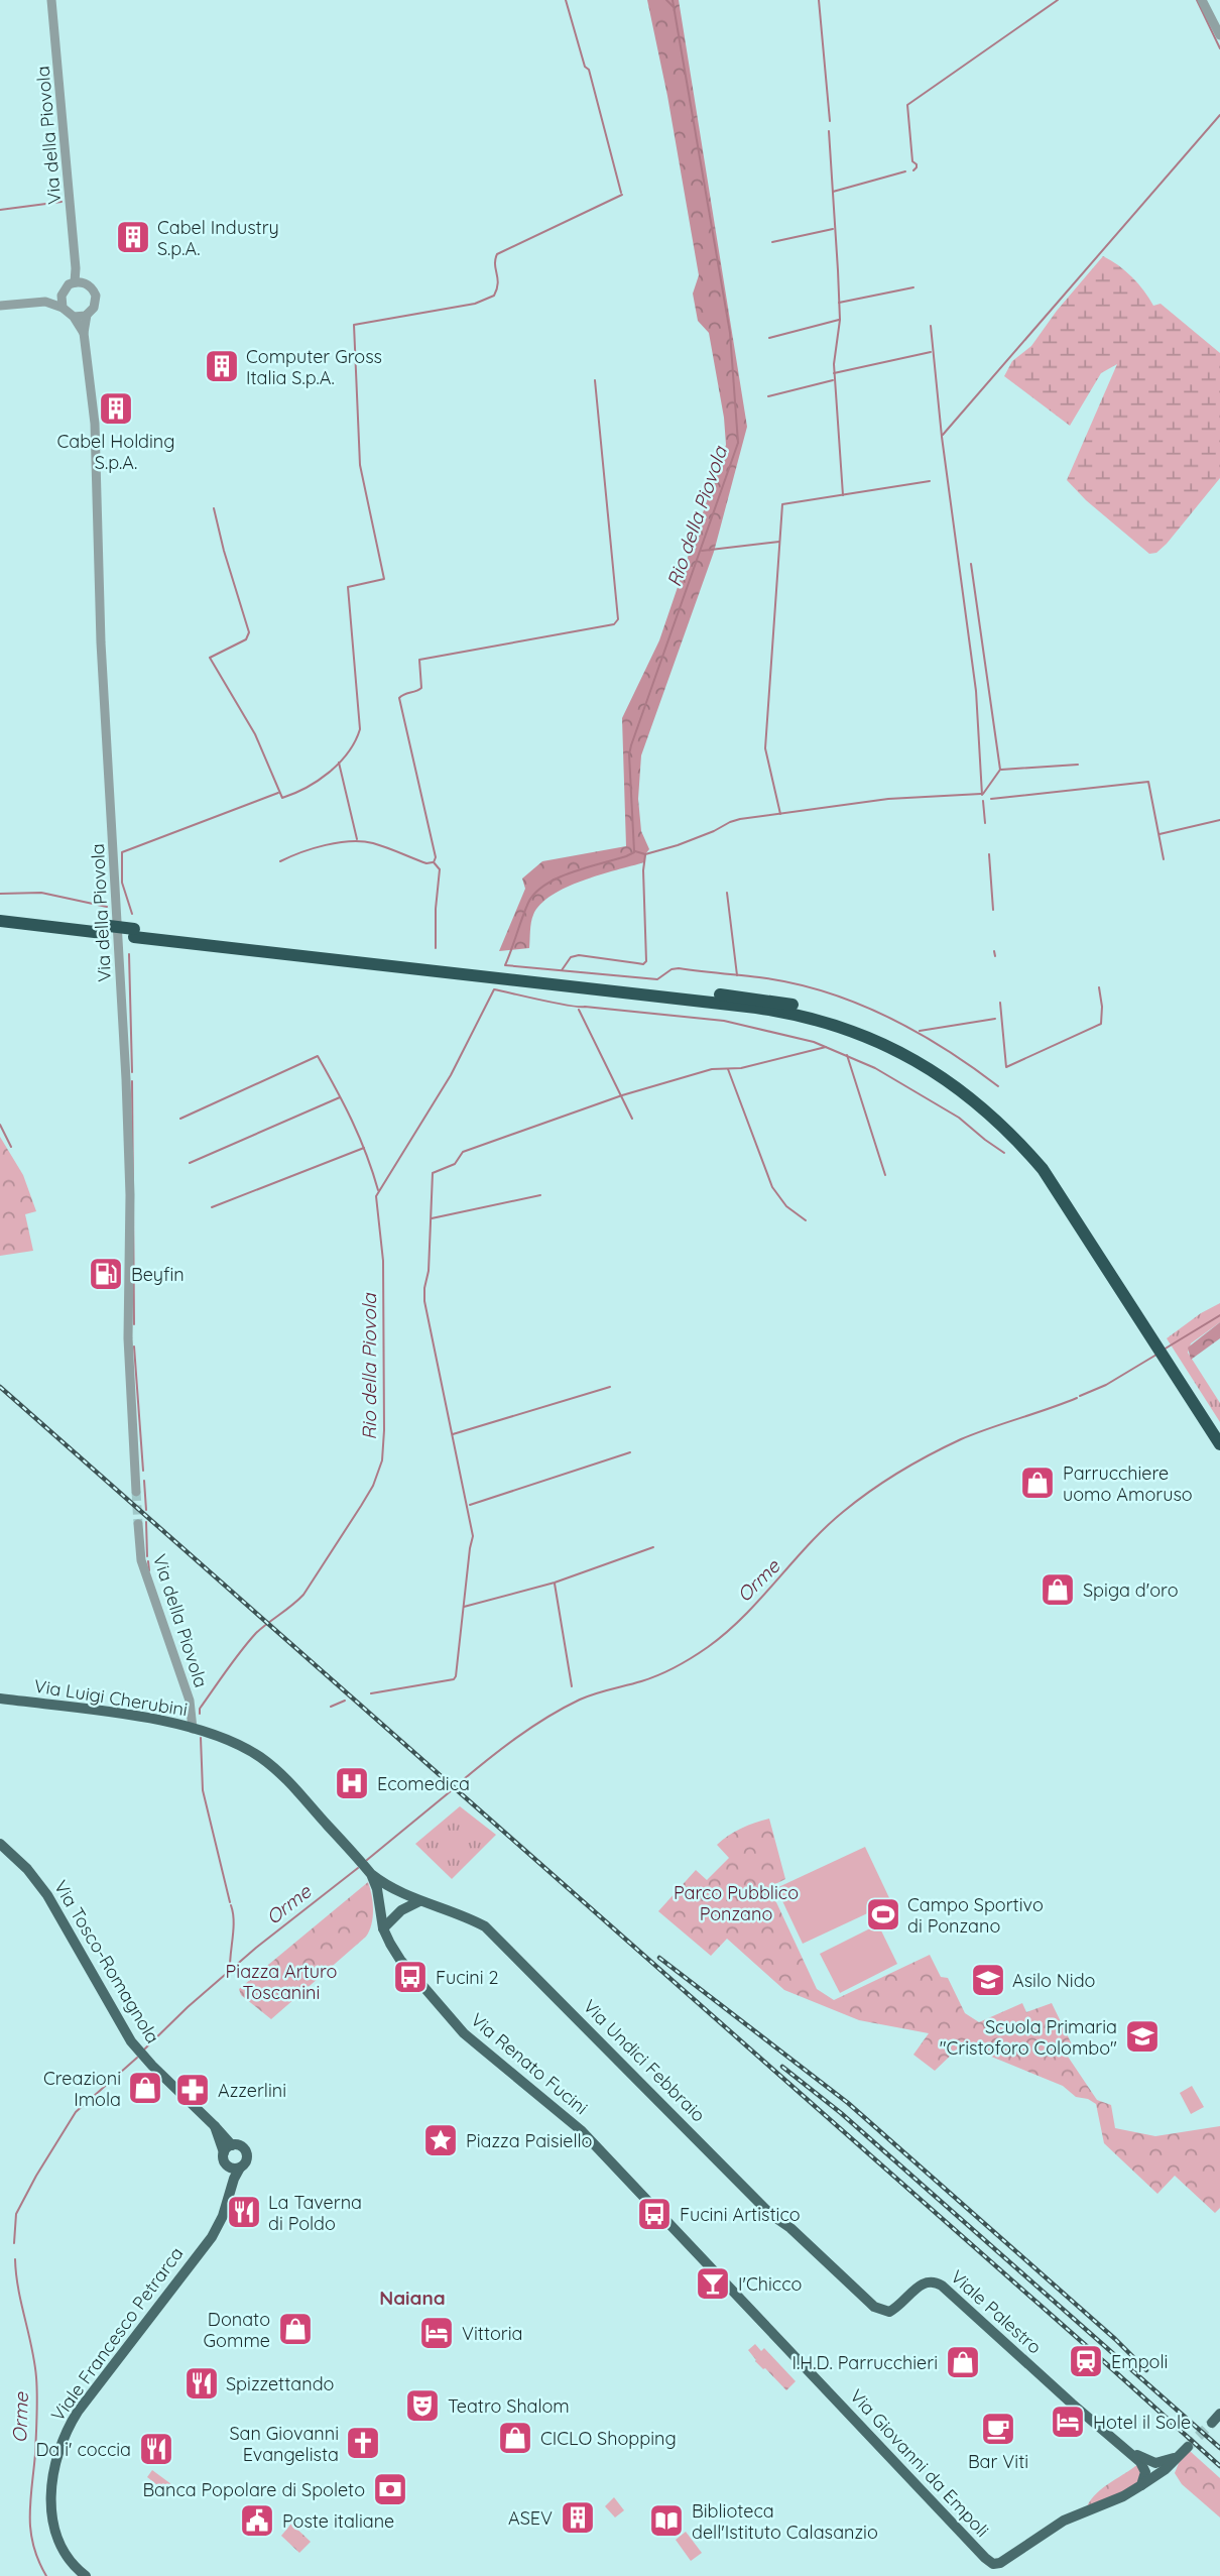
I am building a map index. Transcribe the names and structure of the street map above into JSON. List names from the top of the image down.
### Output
{
  "streets": {
    "main road": [
      "Via Luigi Cherubini",
      "Via Tosco-Romagnola",
      "Via Undici Febbraio",
      "Via Renato Fucini",
      "Viale Palestro",
      "Viale Francesco Petrarca",
      "Via Giovanni da Empoli"
    ],
    "street": ["Via della Piovola"]
  },
  "crossings": [
    ["Via della Piovola", "Via Luigi Cherubini"],
    ["Via Luigi Cherubini", "Via Undici Febbraio"],
    ["Via Luigi Cherubini", "Via Renato Fucini"],
    ["Via Tosco-Romagnola", "Viale Francesco Petrarca"],
    ["Via Undici Febbraio", "Via Renato Fucini"],
    ["Via Undici Febbraio", "Viale Palestro"],
    ["Via Renato Fucini", "Via Giovanni da Empoli"]
  ],
  "districts": ["Naiana"],
  "water": ["Rio della Piovola", "Orme"],
  "parks": ["Parco Pubblico Ponzano", "Piazza Arturo Toscanini"],
  "places": {
    "building": [
      "Cabel Industry S.p.A.",
      "Computer Gross Italia S.p.A.",
      "Cabel Holding S.p.A.",
      "ASEV"
    ],
    "fuel station": ["Beyfin"],
    "shop": [
      "Parrucchiere uomo Amoruso",
      "Spiga d'oro",
      "Creazioni Imola",
      "Donato Gomme",
      "I.H.D. Parrucchieri",
      "CICLO Shopping"
    ],
    "hospital": ["Ecomedica"],
    "sports": ["Campo Sportivo di Ponzano"],
    "bus stop": ["Fucini 2", "Fucini Artistico"],
    "school or university": ["Asilo Nido", "Scuola Primaria \"Cristoforo Colombo\""],
    "pharmacy": ["Azzerlini"],
    "place": ["Piazza Paisiello"],
    "restaurant": ["La Taverna di Poldo", "Spizzettando", "Da i' coccia"],
    "bar": ["I'Chicco"],
    "hotel": ["Vittoria", "Hotel il Sole"],
    "station": ["Empoli"],
    "theatre": ["Teatro Shalom"],
    "cafe": ["Bar Viti"],
    "church": ["San Giovanni Evangelista"],
    "bank": ["Banca Popolare di Spoleto"],
    "public building": ["Poste italiane"],
    "library": ["Biblioteca dell'Istituto Calasanzio"]
  }
}
